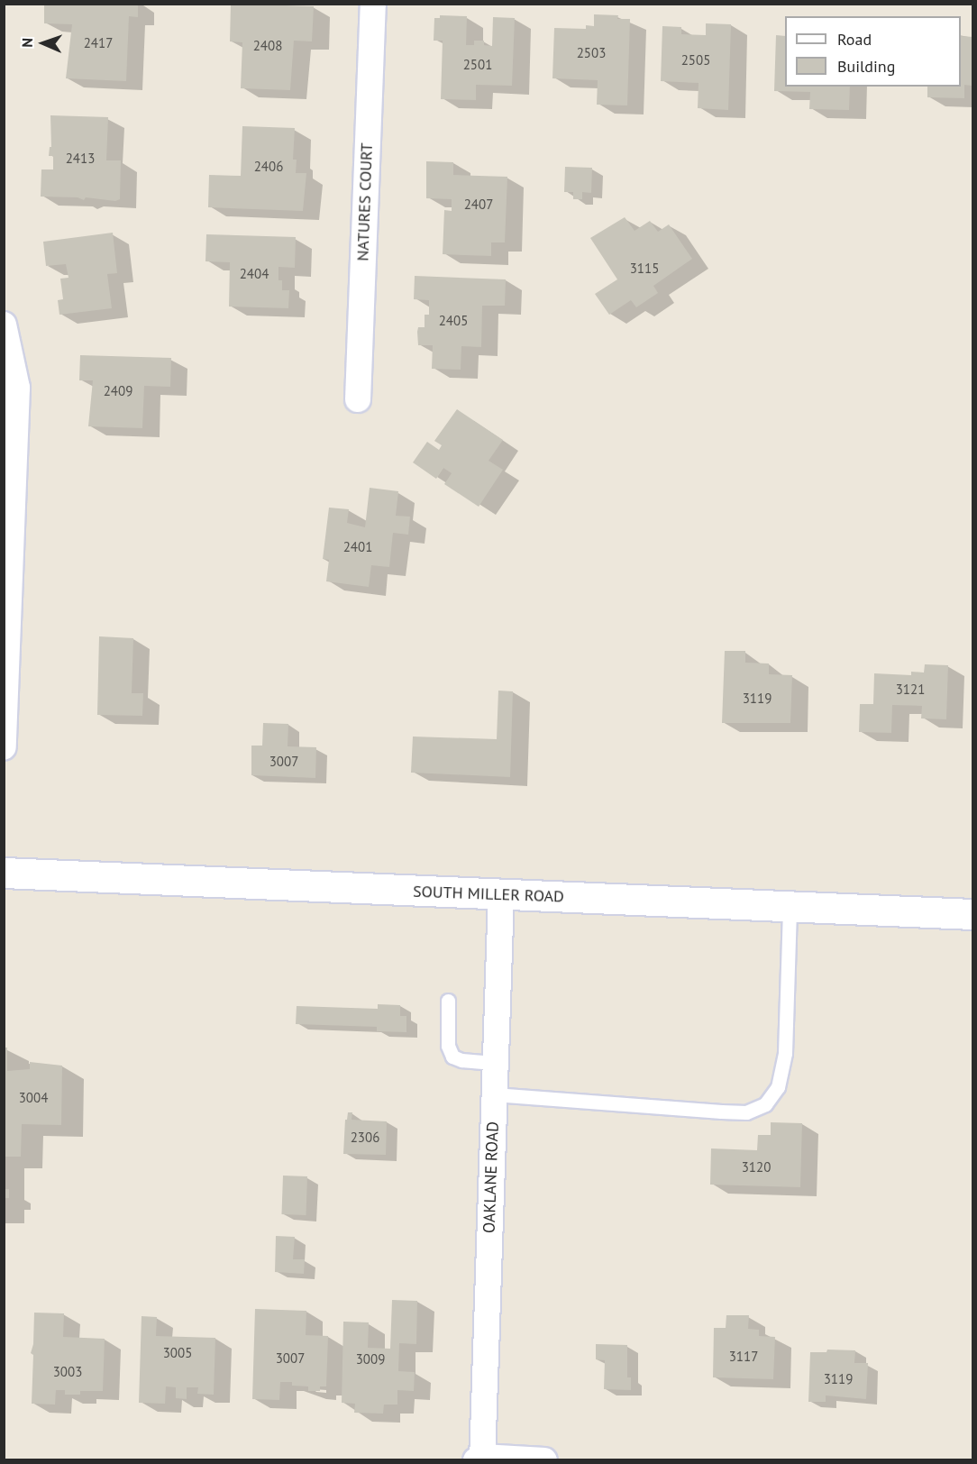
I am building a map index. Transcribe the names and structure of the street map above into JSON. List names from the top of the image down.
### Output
{
  "streets": {
    "street": ["NATURES COURT", "SOUTH MILLER ROAD", "OAKLANE ROAD"]
  },
  "crossings": [
    ["SOUTH MILLER ROAD", "OAKLANE ROAD"]
  ],
  "house_numbers": [
    "2417",
    "2408",
    "2503",
    "2505",
    "2501",
    "2413",
    "2406",
    "2407",
    "3115",
    "2404",
    "2405",
    "2409",
    "2401",
    "3121",
    "3119",
    "3007",
    "3004",
    "2306",
    "3120",
    "3005",
    "3117",
    "3007",
    "3009",
    "3003",
    "3119"
  ],
  "legend": ["Road", "Building"],
  "north": "left"
}
